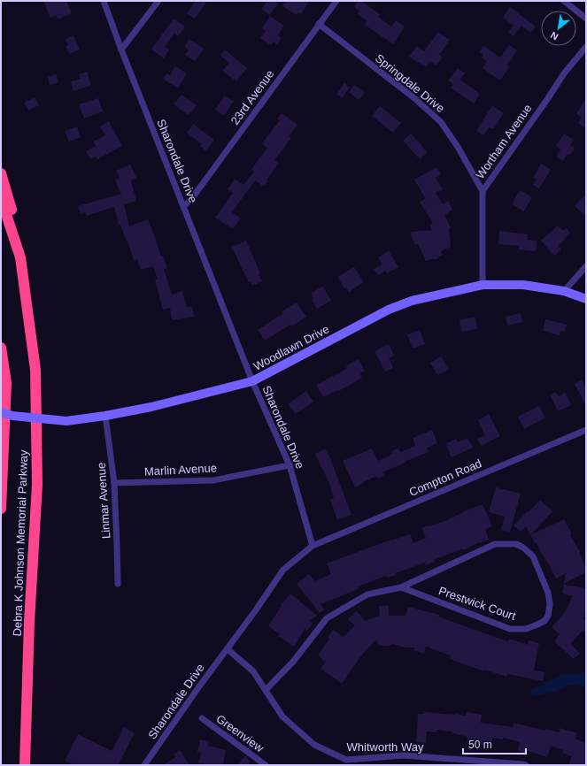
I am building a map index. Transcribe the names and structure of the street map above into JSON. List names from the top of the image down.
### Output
{
  "streets": {
    "highway": ["Debra K Johnson Memorial Parkway"],
    "main road": ["Woodlawn Drive"],
    "street": [
      "Springdale Drive",
      "23rd Avenue",
      "Wortham Avenue",
      "Sharondale Drive",
      "Marlin Avenue",
      "Compton Road",
      "Linmar Avenue",
      "Prestwick Court",
      "Greenview",
      "Whitworth Way"
    ]
  },
  "crossings": [
    ["Springdale Drive", "23rd Avenue"],
    ["Springdale Drive", "Wortham Avenue"],
    ["23rd Avenue", "Sharondale Drive"],
    ["Wortham Avenue", "Woodlawn Drive"],
    ["Sharondale Drive", "Woodlawn Drive"],
    ["Sharondale Drive", "Marlin Avenue"],
    ["Sharondale Drive", "Compton Road"],
    ["Sharondale Drive", "Whitworth Way"],
    ["Woodlawn Drive", "Linmar Avenue"],
    ["Marlin Avenue", "Linmar Avenue"],
    ["Prestwick Court", "Whitworth Way"]
  ],
  "scale_bar": "50 m",
  "north": "bottom left"
}
